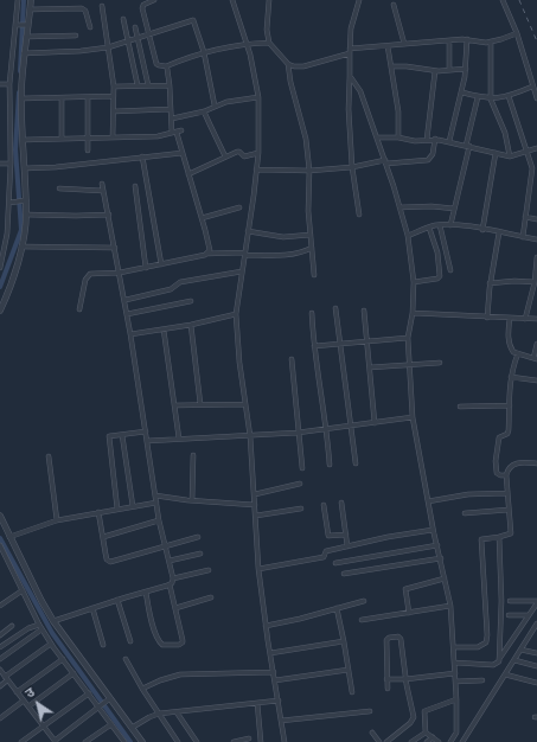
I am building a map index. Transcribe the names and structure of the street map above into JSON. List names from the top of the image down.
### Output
{
  "north": "top left"
}
